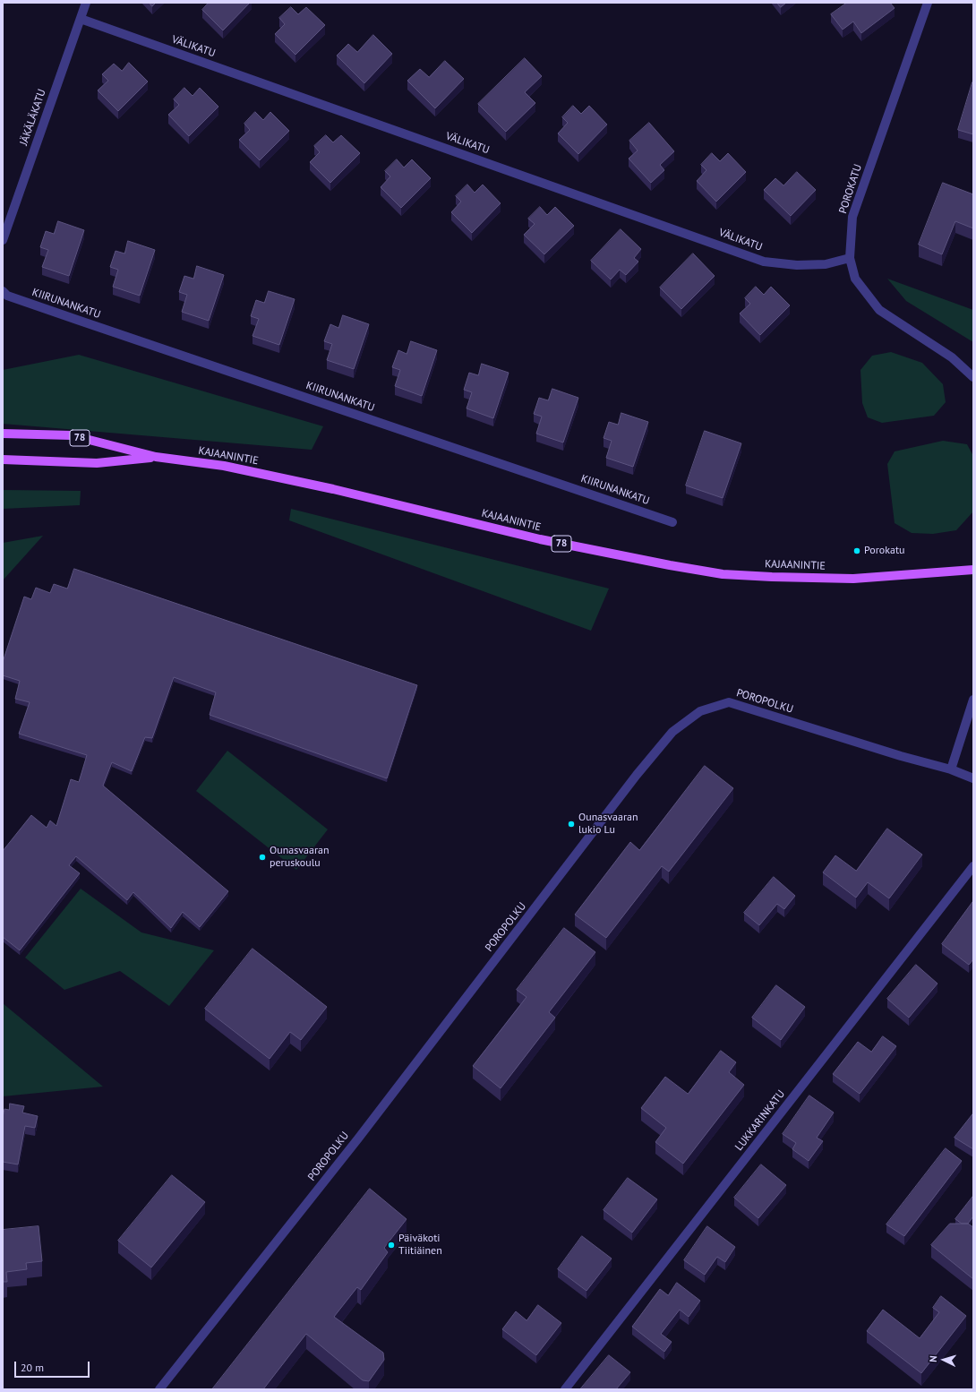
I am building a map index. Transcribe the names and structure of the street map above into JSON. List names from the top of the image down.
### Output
{
  "streets": {
    "main road": ["78", "KAJAANINTIE"],
    "street": [
      "VÄLIKATU",
      "JÄKÄLÄKATU",
      "POROKATU",
      "KIIRUNANKATU",
      "POROPOLKU",
      "LUKKARINKATU"
    ]
  },
  "crossings": [
    ["VÄLIKATU", "JÄKÄLÄKATU"],
    ["VÄLIKATU", "POROKATU"]
  ],
  "places": [
    "Porokatu",
    "Ounasvaaran lukio Lu",
    "Ounasvaaran peruskoulu",
    "Päiväkoti Tiitiäinen"
  ],
  "scale_bar": "20 m",
  "north": "left"
}
